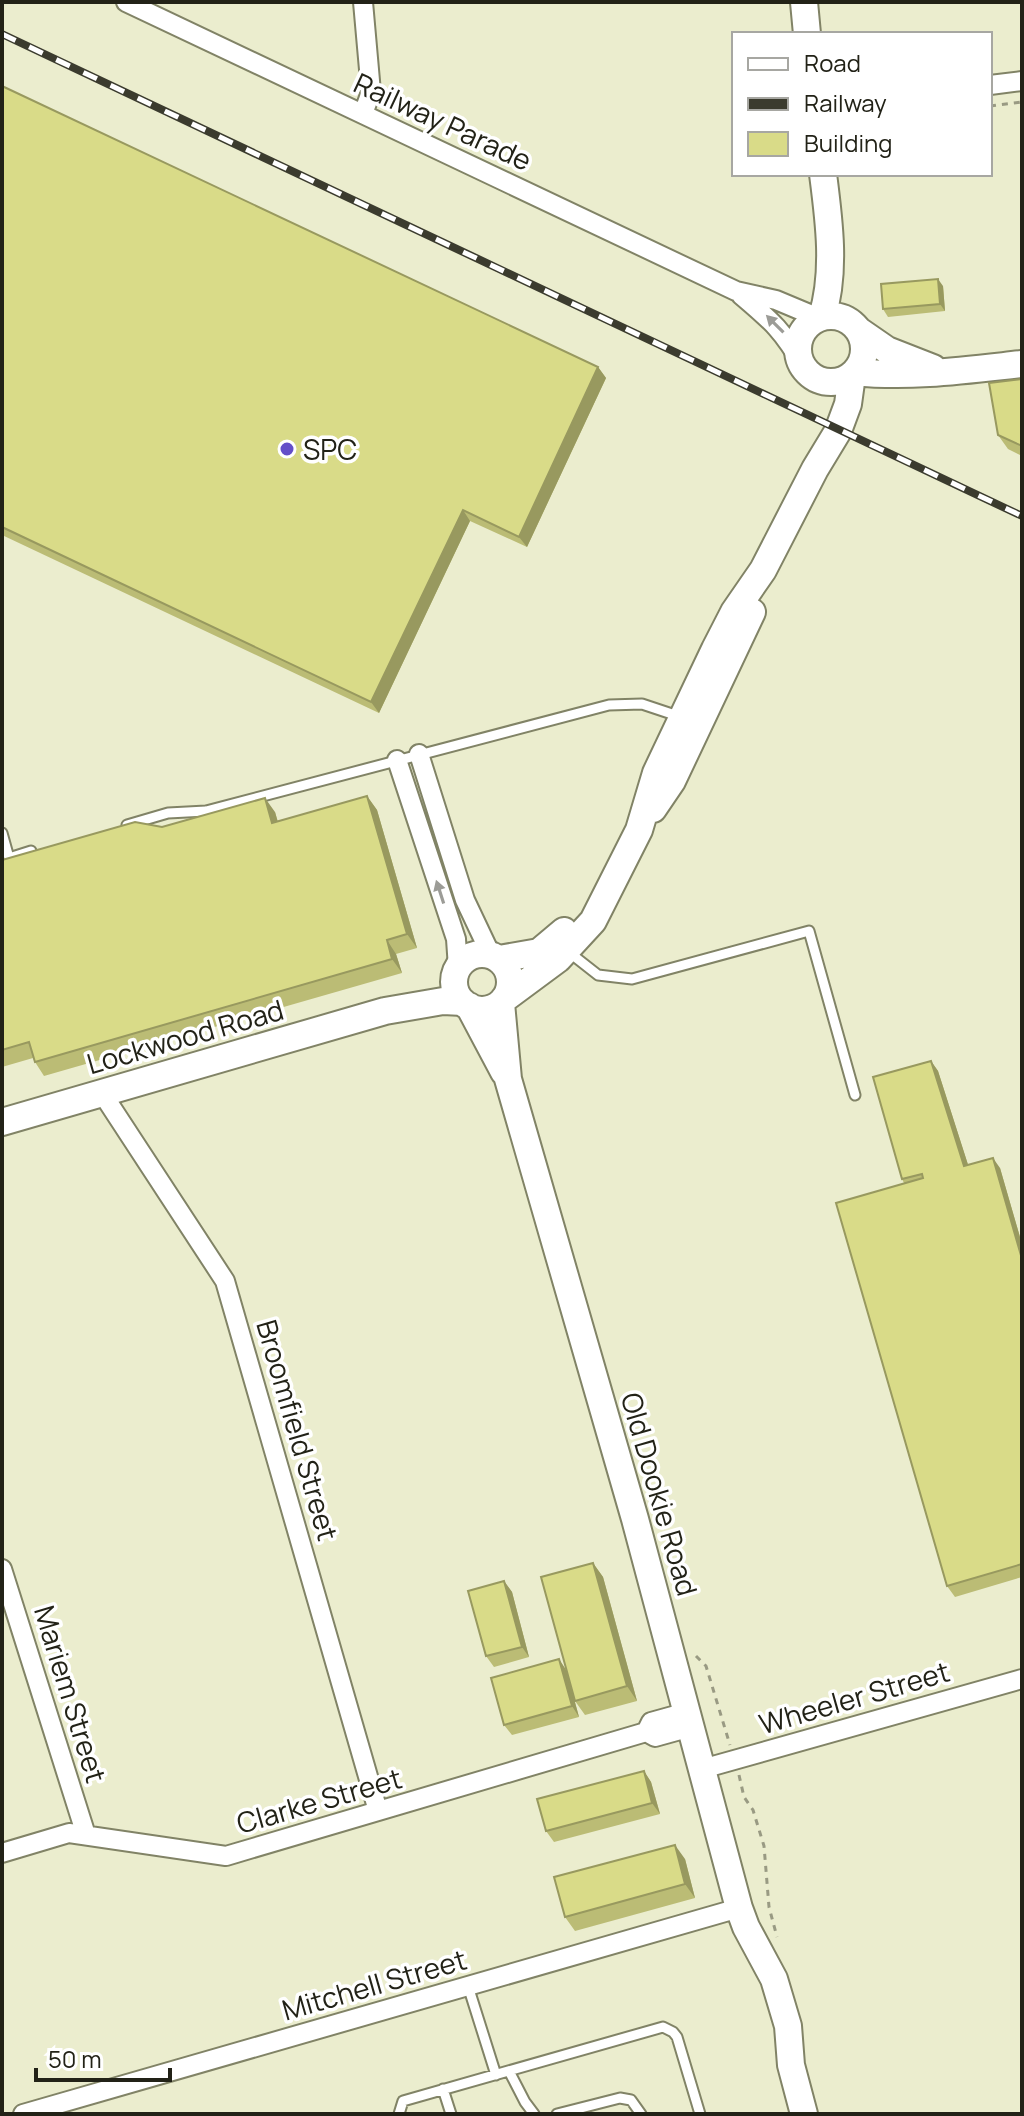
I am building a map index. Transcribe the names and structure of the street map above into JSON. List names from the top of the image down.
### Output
{
  "streets": {
    "street": [
      "Railway Parade",
      "Lockwood Road",
      "Broomfield Street",
      "Old Dookie Road",
      "Mariem Street",
      "Wheeler Street",
      "Clarke Street",
      "Mitchell Street"
    ]
  },
  "crossings": [
    ["Lockwood Road", "Broomfield Street"],
    ["Lockwood Road", "Old Dookie Road"],
    ["Broomfield Street", "Clarke Street"],
    ["Old Dookie Road", "Wheeler Street"],
    ["Old Dookie Road", "Clarke Street"],
    ["Old Dookie Road", "Mitchell Street"],
    ["Mariem Street", "Clarke Street"]
  ],
  "places": ["SPC"],
  "legend": ["Road", "Railway", "Building"],
  "scale_bar": "50 m"
}
